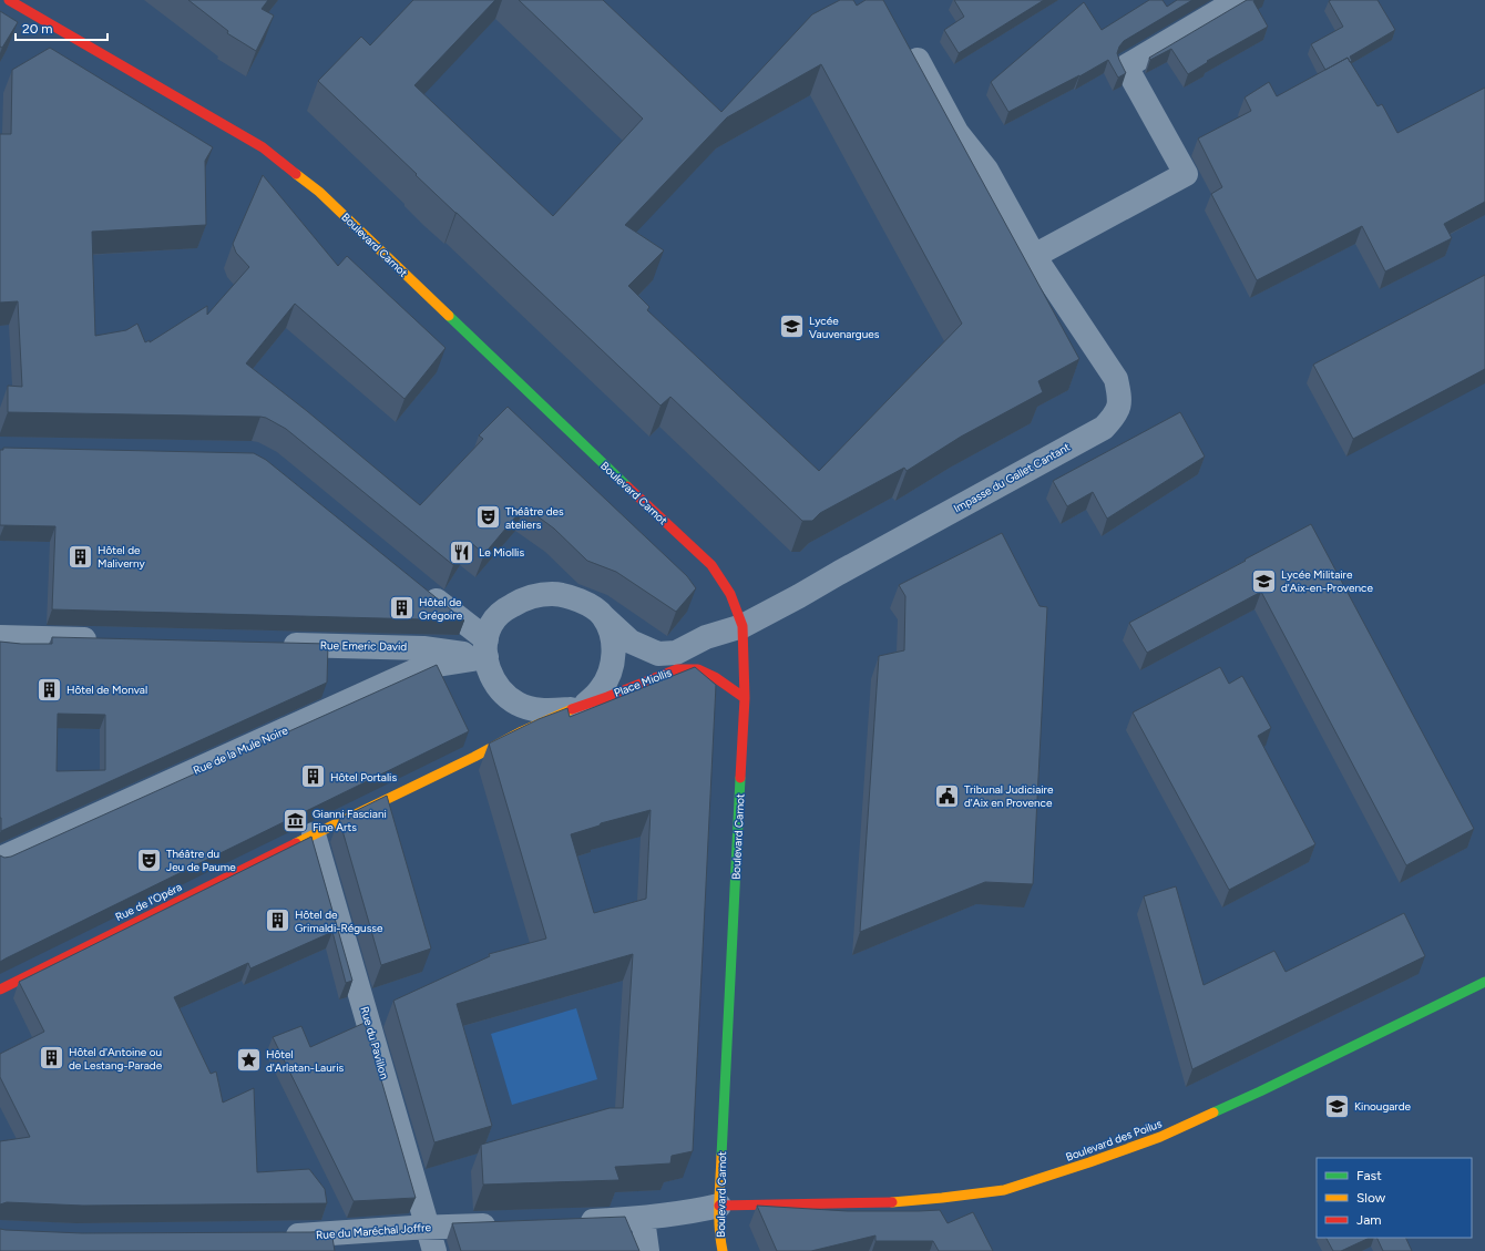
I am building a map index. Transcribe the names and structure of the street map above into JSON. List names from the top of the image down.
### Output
{
  "streets": {
    "street": [
      "Boulevard Carnot",
      "Impasse du Gallet Cantant",
      "Rue Emeric David",
      "Place Miollis",
      "Rue de la Mule Noire",
      "Rue de l'Opéra",
      "Rue du Pavillon",
      "Boulevard des Poilus",
      "Rue du Maréchal Joffre"
    ]
  },
  "crossings": [
    ["Boulevard Carnot", "Impasse du Gallet Cantant"],
    ["Boulevard Carnot", "Place Miollis"],
    ["Boulevard Carnot", "Boulevard des Poilus"],
    ["Impasse du Gallet Cantant", "Place Miollis"],
    ["Rue Emeric David", "Place Miollis"],
    ["Rue Emeric David", "Rue de la Mule Noire"],
    ["Place Miollis", "Rue de la Mule Noire"],
    ["Place Miollis", "Rue de l'Opéra"],
    ["Rue de l'Opéra", "Rue du Pavillon"],
    ["Rue du Pavillon", "Rue du Maréchal Joffre"]
  ],
  "places": {
    "school or university": ["Lycée Vauvenargues", "Lycée Militaire d'Aix-en-Provence", "Kinougarde"],
    "theatre": ["Théâtre des ateliers", "Théâtre du Jeu de Paume"],
    "restaurant": ["Le Miollis"],
    "building": [
      "Hôtel de Maliverny",
      "Hôtel de Grégoire",
      "Hôtel de Monval",
      "Hôtel Portalis",
      "Hôtel de Grimaldi-Régusse",
      "Hôtel d'Antoine ou de Lestang-Parade"
    ],
    "public building": ["Tribunal Judiciaire d'Aix en Provence"],
    "museum": ["Gianni Fasciani Fine Arts"],
    "place": ["Hôtel d'Arlatan-Lauris"]
  },
  "legend": ["Fast", "Slow", "Jam"],
  "scale_bar": "20 m"
}
